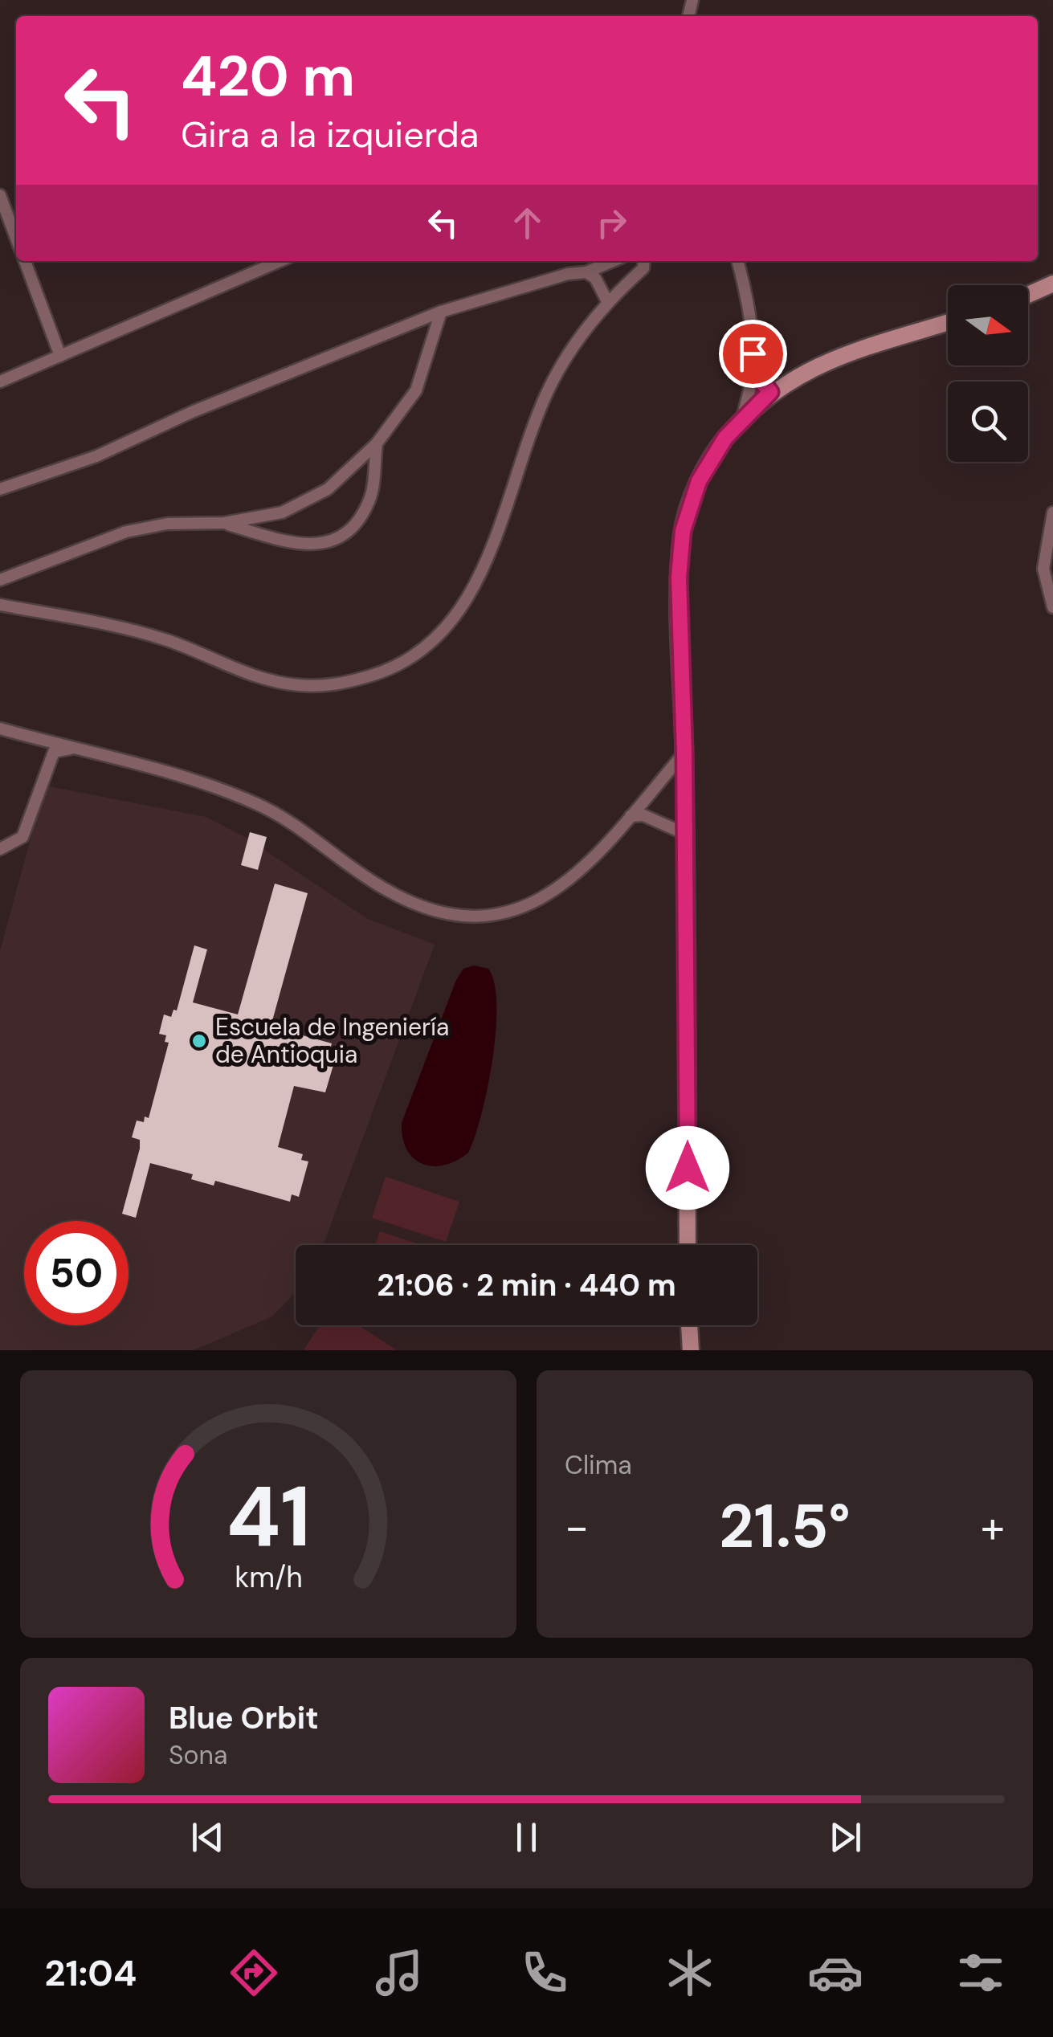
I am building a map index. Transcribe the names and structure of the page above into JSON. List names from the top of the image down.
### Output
{
  "places": ["Escuela de Ingeniería de Antioquia"],
  "north": "right",
  "page": {
    "turn": ["420 m", "Gira a la izquierda"],
    "limit": "50",
    "trip": "21:06 · 2 min · 440 m",
    "tile": "Clima",
    "heat": ["−", "21.5°", "+"],
    "song": ["Blue Orbit", "Sona"],
    "tabs": "21:04",
    "gauge": ["41", "km/h"]
  }
}
